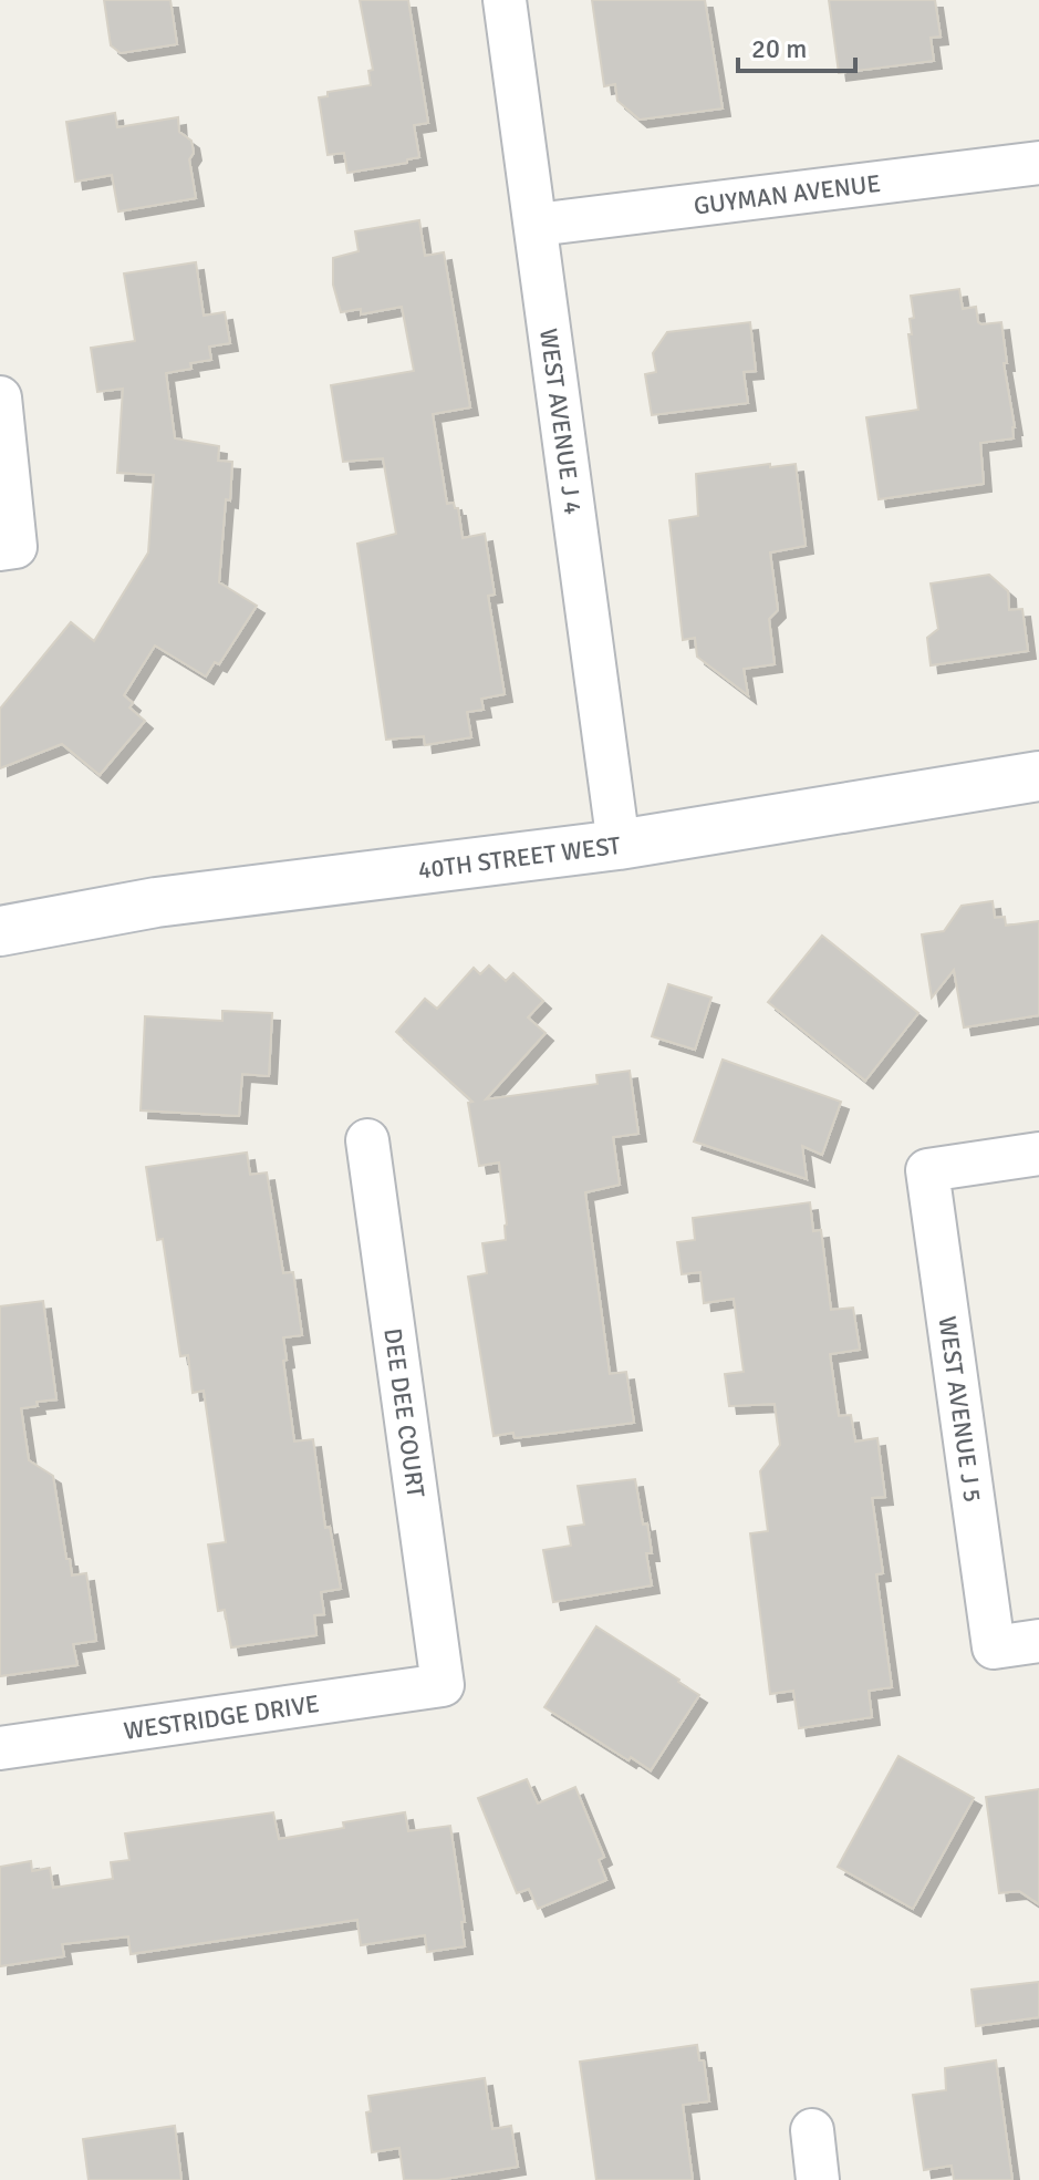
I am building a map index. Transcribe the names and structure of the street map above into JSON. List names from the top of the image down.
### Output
{
  "streets": {
    "main road": ["40TH STREET WEST"],
    "street": [
      "GUYMAN AVENUE",
      "WEST AVENUE J 4",
      "WEST AVENUE J 5",
      "DEE DEE COURT",
      "WESTRIDGE DRIVE"
    ]
  },
  "crossings": [
    ["GUYMAN AVENUE", "WEST AVENUE J 4"],
    ["WEST AVENUE J 4", "40TH STREET WEST"],
    ["DEE DEE COURT", "WESTRIDGE DRIVE"]
  ],
  "scale_bar": "20 m"
}
